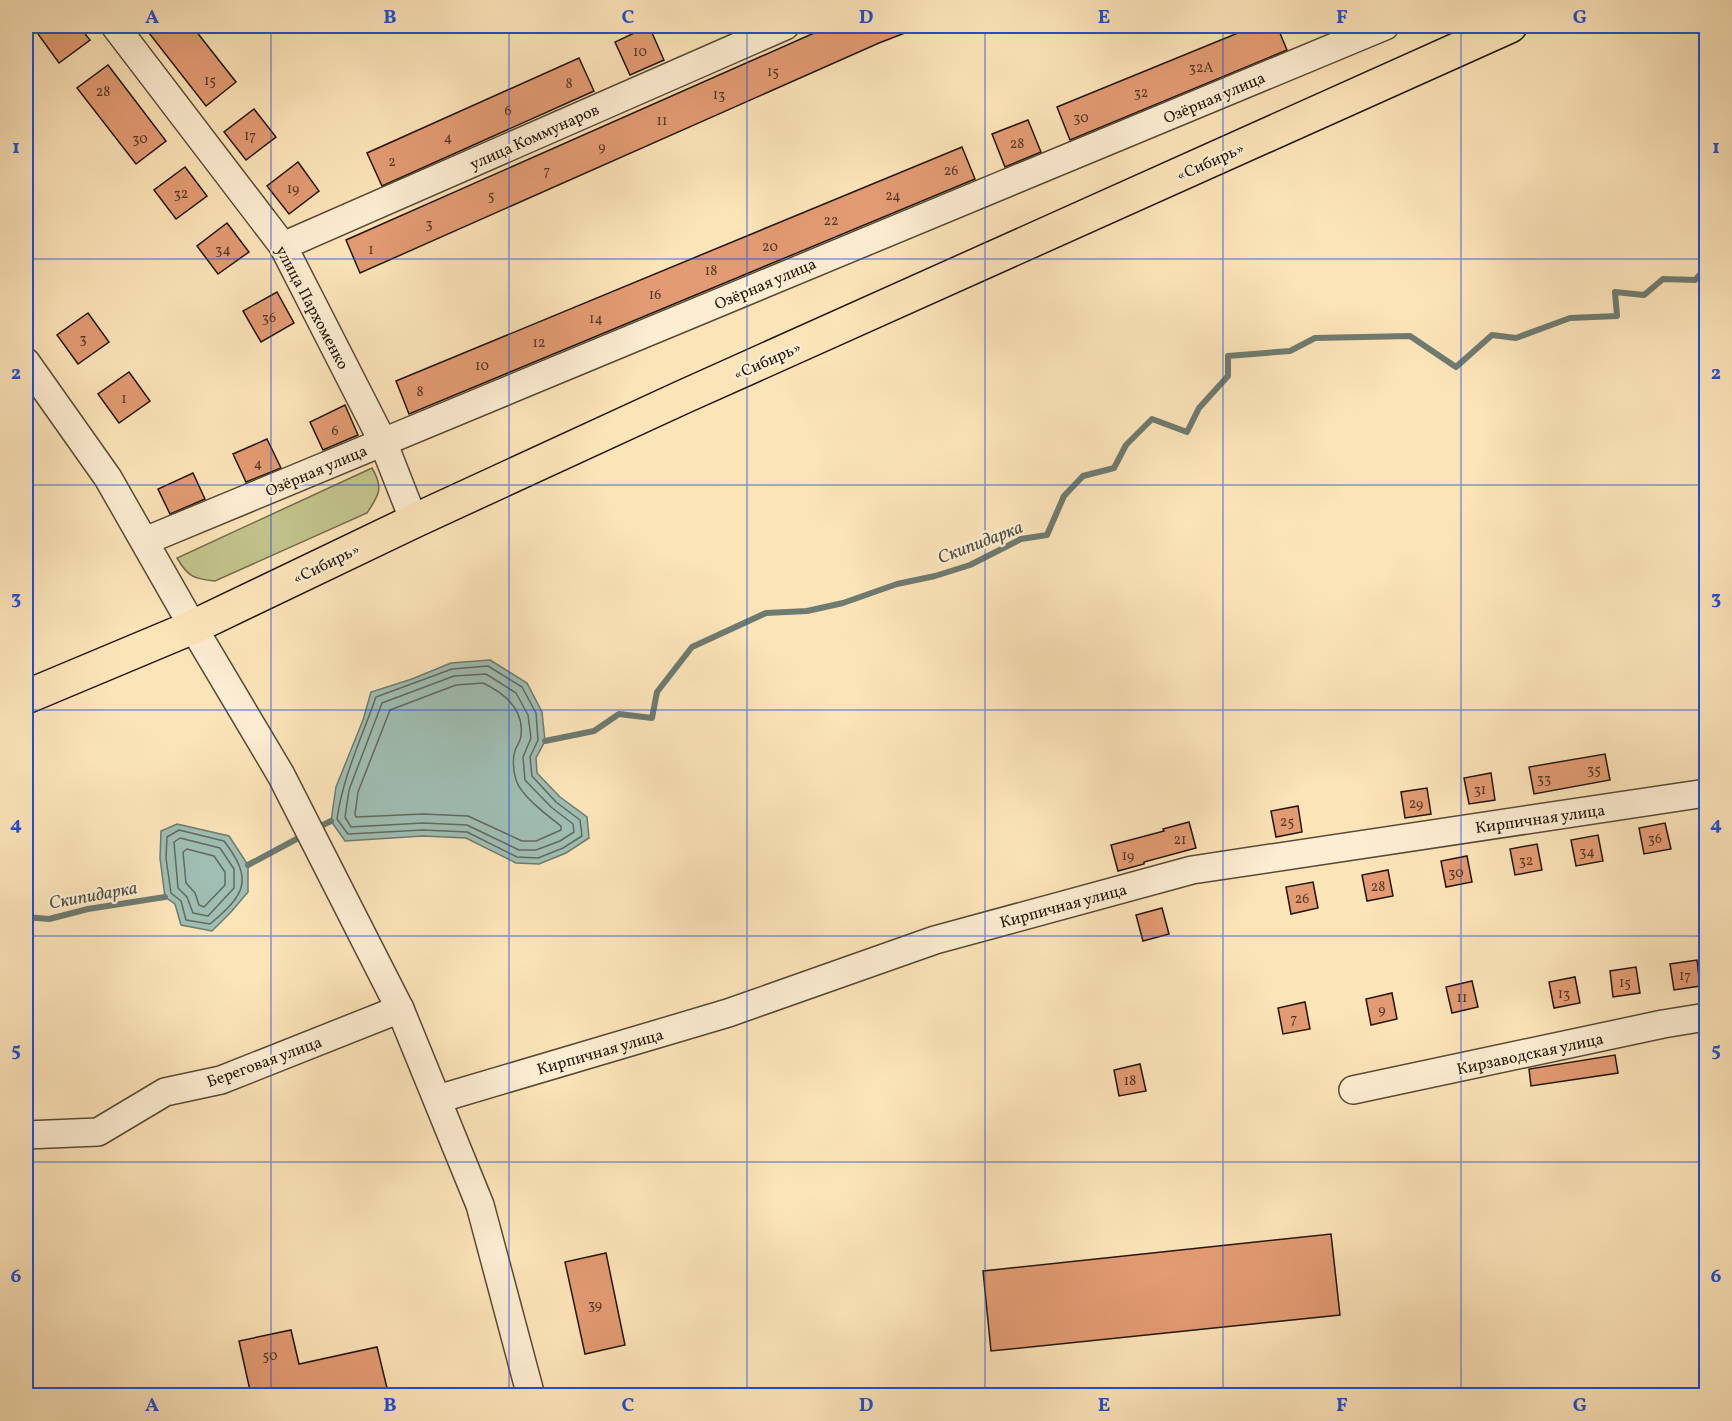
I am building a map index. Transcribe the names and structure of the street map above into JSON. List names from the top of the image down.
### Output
{
  "streets": {
    "main road": ["«Сибирь»"],
    "street": [
      "Озёрная улица",
      "улица Коммунаров",
      "улица Пархоменко",
      "Кирпичная улица",
      "Кирзаводская улица",
      "Береговая улица"
    ]
  },
  "crossings": [
    ["Озёрная улица", "улица Пархоменко"],
    ["улица Коммунаров", "улица Пархоменко"],
    ["«Сибирь»", "улица Пархоменко"]
  ],
  "water": ["Скипидарка"],
  "house_numbers": [
    "10",
    "32А",
    "15",
    "15",
    "8",
    "28",
    "32",
    "13",
    "6",
    "30",
    "11",
    "17",
    "4",
    "30",
    "28",
    "9",
    "2",
    "7",
    "26",
    "19",
    "32",
    "5",
    "24",
    "22",
    "3",
    "20",
    "34",
    "1",
    "18",
    "16",
    "36",
    "14",
    "3",
    "12",
    "10",
    "8",
    "1",
    "6",
    "4",
    "35",
    "33",
    "31",
    "29",
    "25",
    "36",
    "21",
    "34",
    "19",
    "32",
    "30",
    "28",
    "26",
    "17",
    "15",
    "13",
    "11",
    "9",
    "7",
    "18",
    "39",
    "50"
  ],
  "grid": {
    "columns": [
      "A",
      "B",
      "C",
      "D",
      "E",
      "F",
      "G"
    ],
    "rows": [
      "1",
      "2",
      "3",
      "4",
      "5",
      "6"
    ]
  }
}
